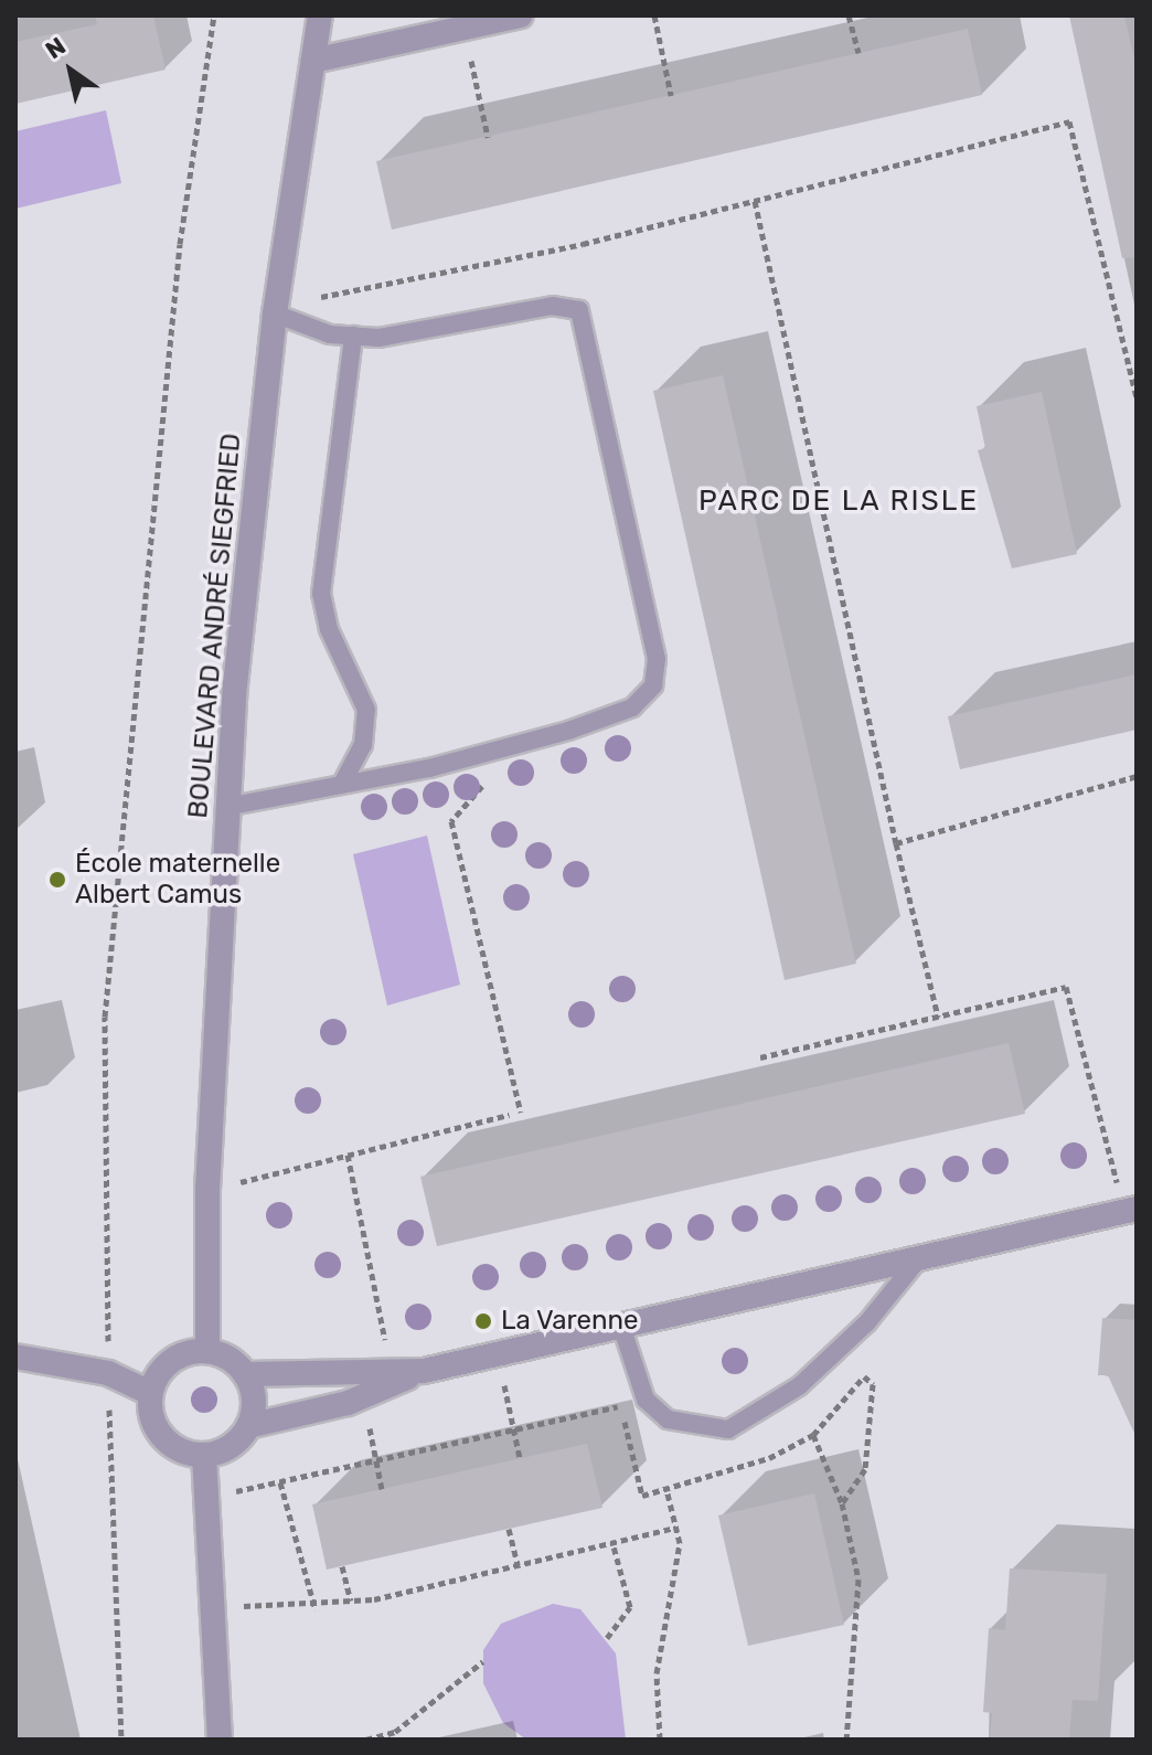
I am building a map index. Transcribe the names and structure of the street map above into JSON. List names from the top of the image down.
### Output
{
  "streets": {
    "street": ["BOULEVARD ANDRÉ SIEGFRIED"]
  },
  "districts": ["PARC DE LA RISLE"],
  "places": ["École maternelle Albert Camus", "La Varenne"],
  "north": "top left"
}
